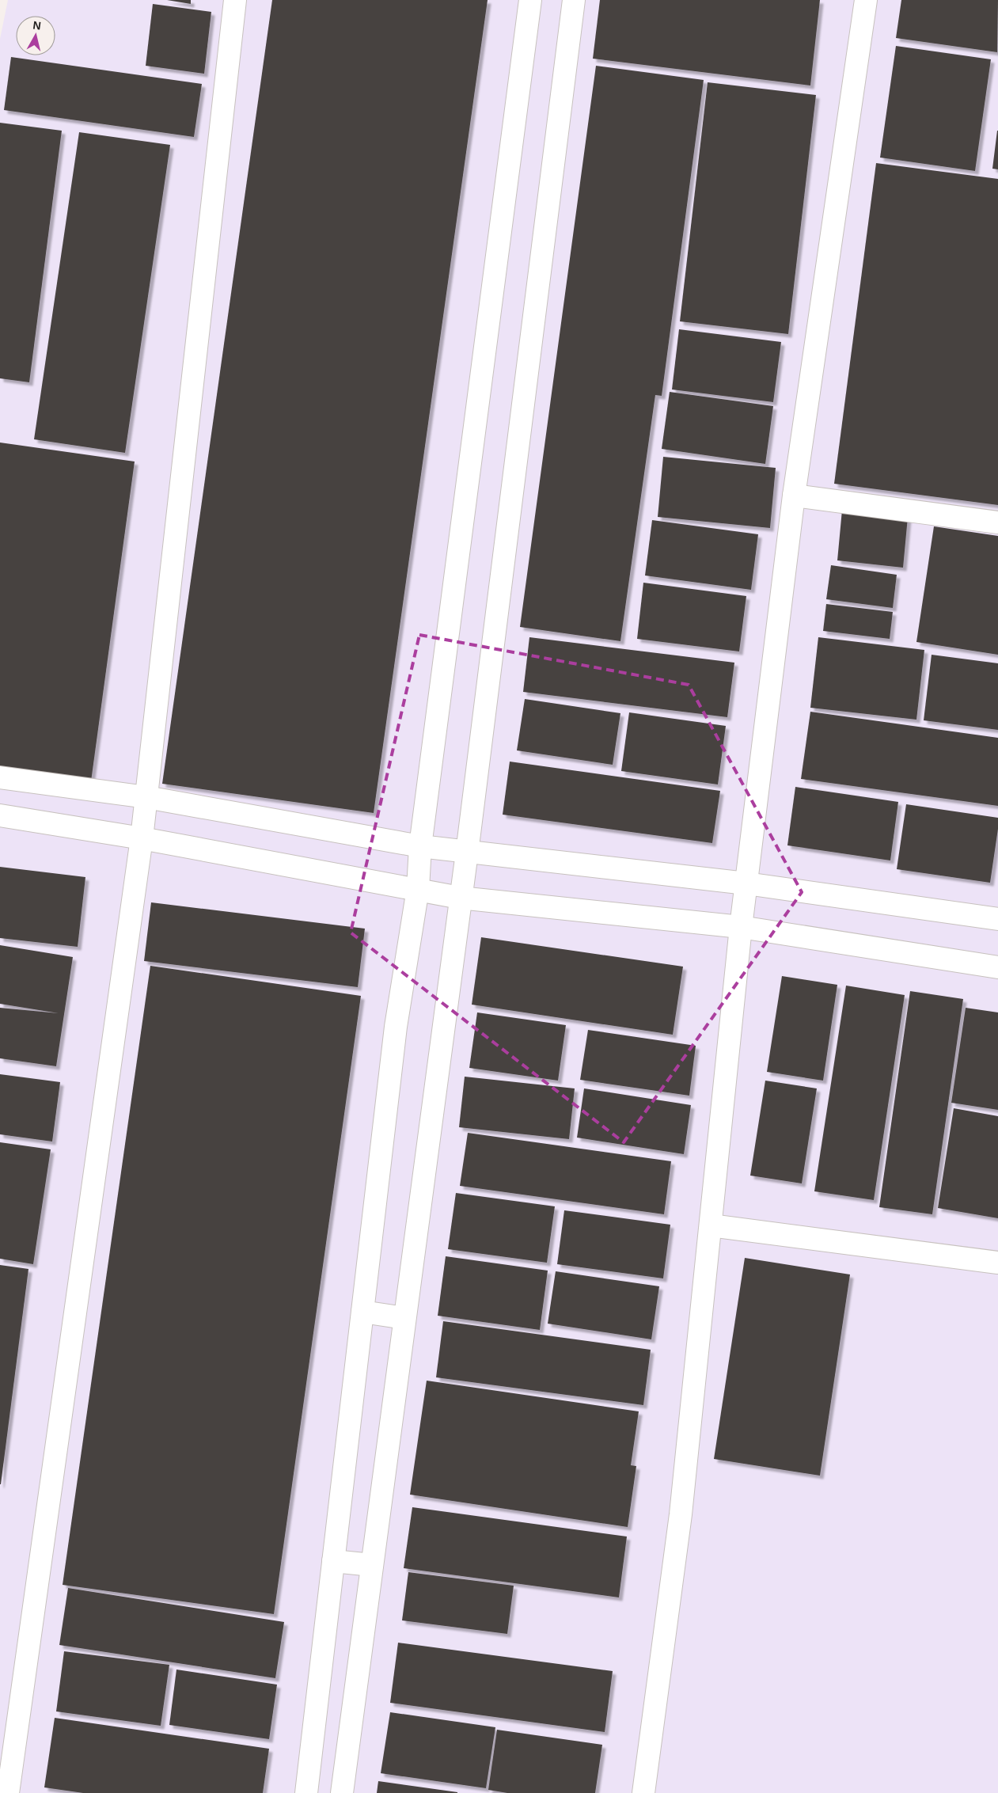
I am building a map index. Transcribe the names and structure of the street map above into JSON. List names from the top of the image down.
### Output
{
  "north": "top"
}
